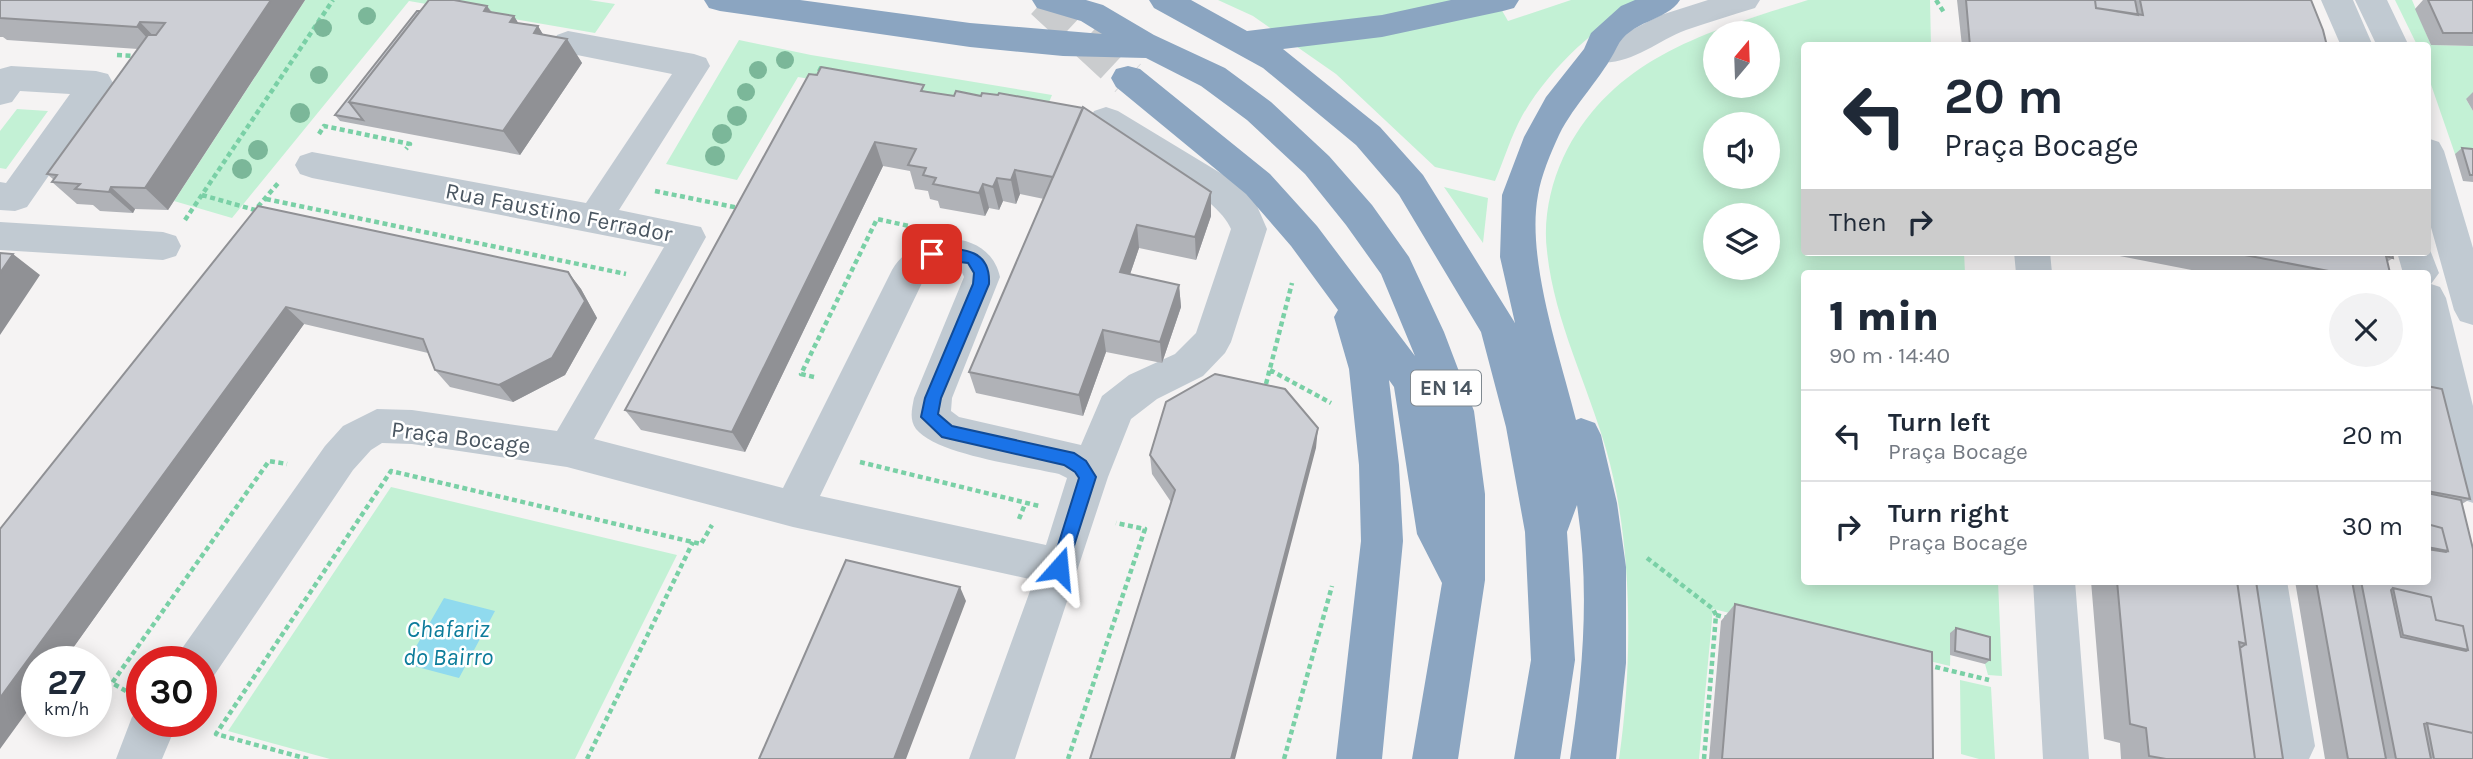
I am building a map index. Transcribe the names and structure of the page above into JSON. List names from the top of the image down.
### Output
{
  "streets": {
    "highway": ["EN 14"],
    "street": ["Rua Faustino Ferrador", "Praça Bocage"]
  },
  "crossings": [
    ["Rua Faustino Ferrador", "Praça Bocage"]
  ],
  "water": ["Chafariz do Bairro"],
  "north": "top",
  "page": {
    "turn": ["20 m", "Praça Bocage"],
    "then": "Then",
    "heading": ["1 min", "90 m · 14:40"],
    "list": [
      {
        "name": "Turn left",
        "note": "Praça Bocage",
        "value": "20 m"
      },
      {
        "name": "Turn right",
        "note": "Praça Bocage",
        "value": "30 m"
      }
    ],
    "speed": "27 km/h",
    "limit": "30"
  }
}
